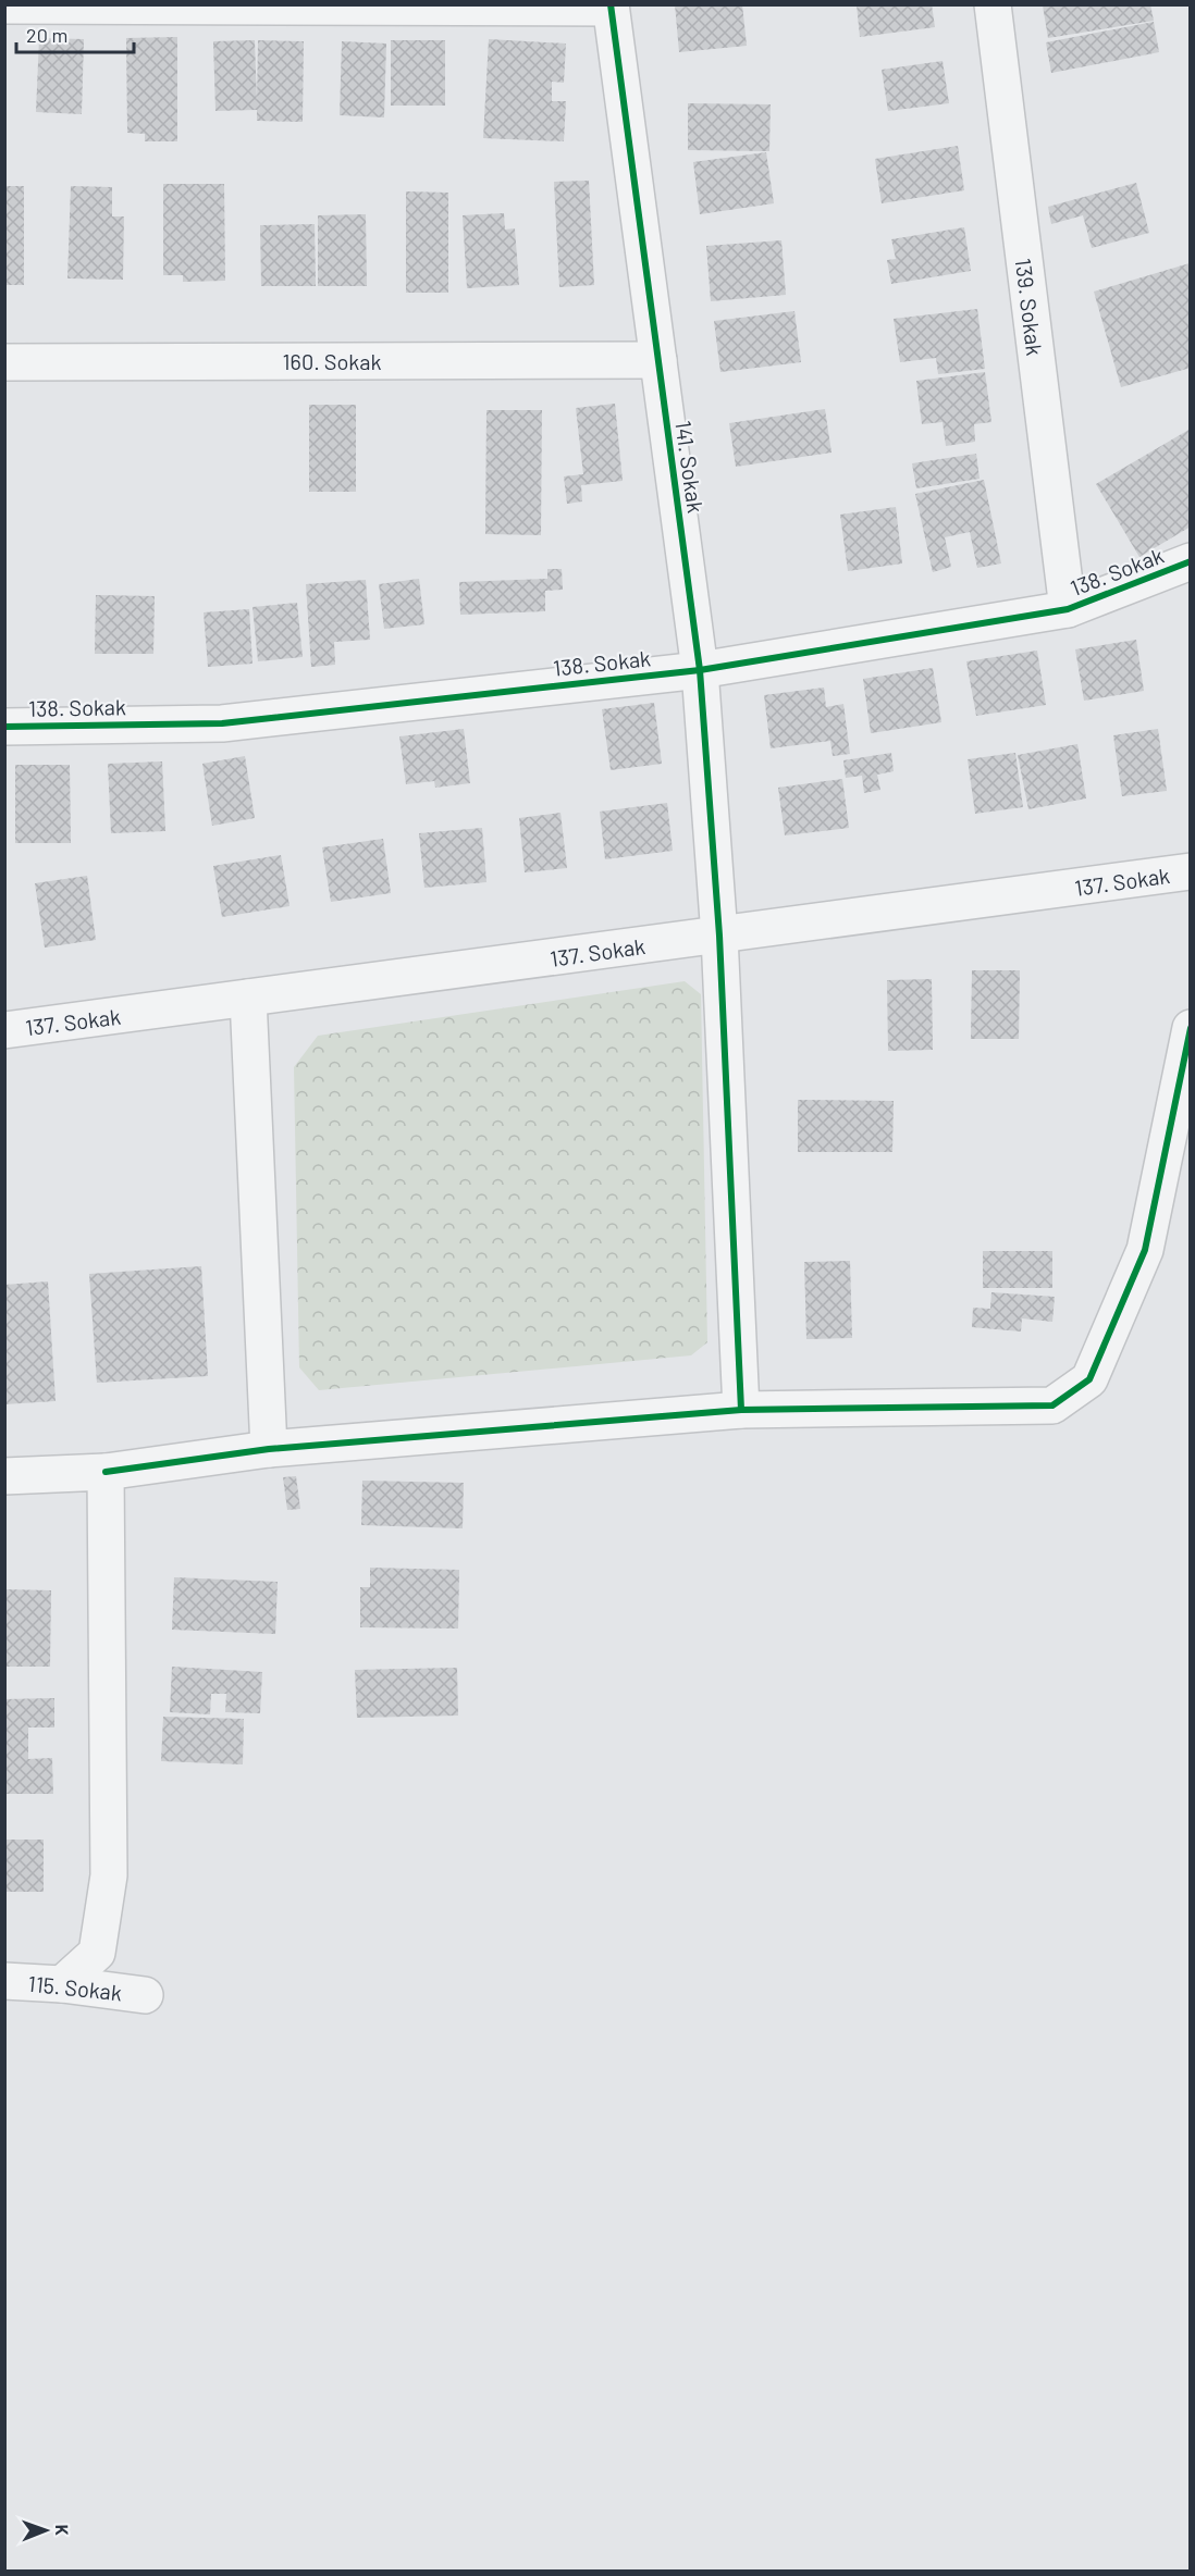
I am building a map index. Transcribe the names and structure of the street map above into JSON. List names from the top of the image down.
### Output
{
  "streets": {
    "street": [
      "139. Sokak",
      "160. Sokak",
      "141. Sokak",
      "138. Sokak",
      "137. Sokak",
      "115. Sokak"
    ]
  },
  "crossings": [
    ["139. Sokak", "138. Sokak"],
    ["160. Sokak", "141. Sokak"],
    ["141. Sokak", "138. Sokak"],
    ["141. Sokak", "137. Sokak"]
  ],
  "scale_bar": "20 m",
  "north": "right"
}
